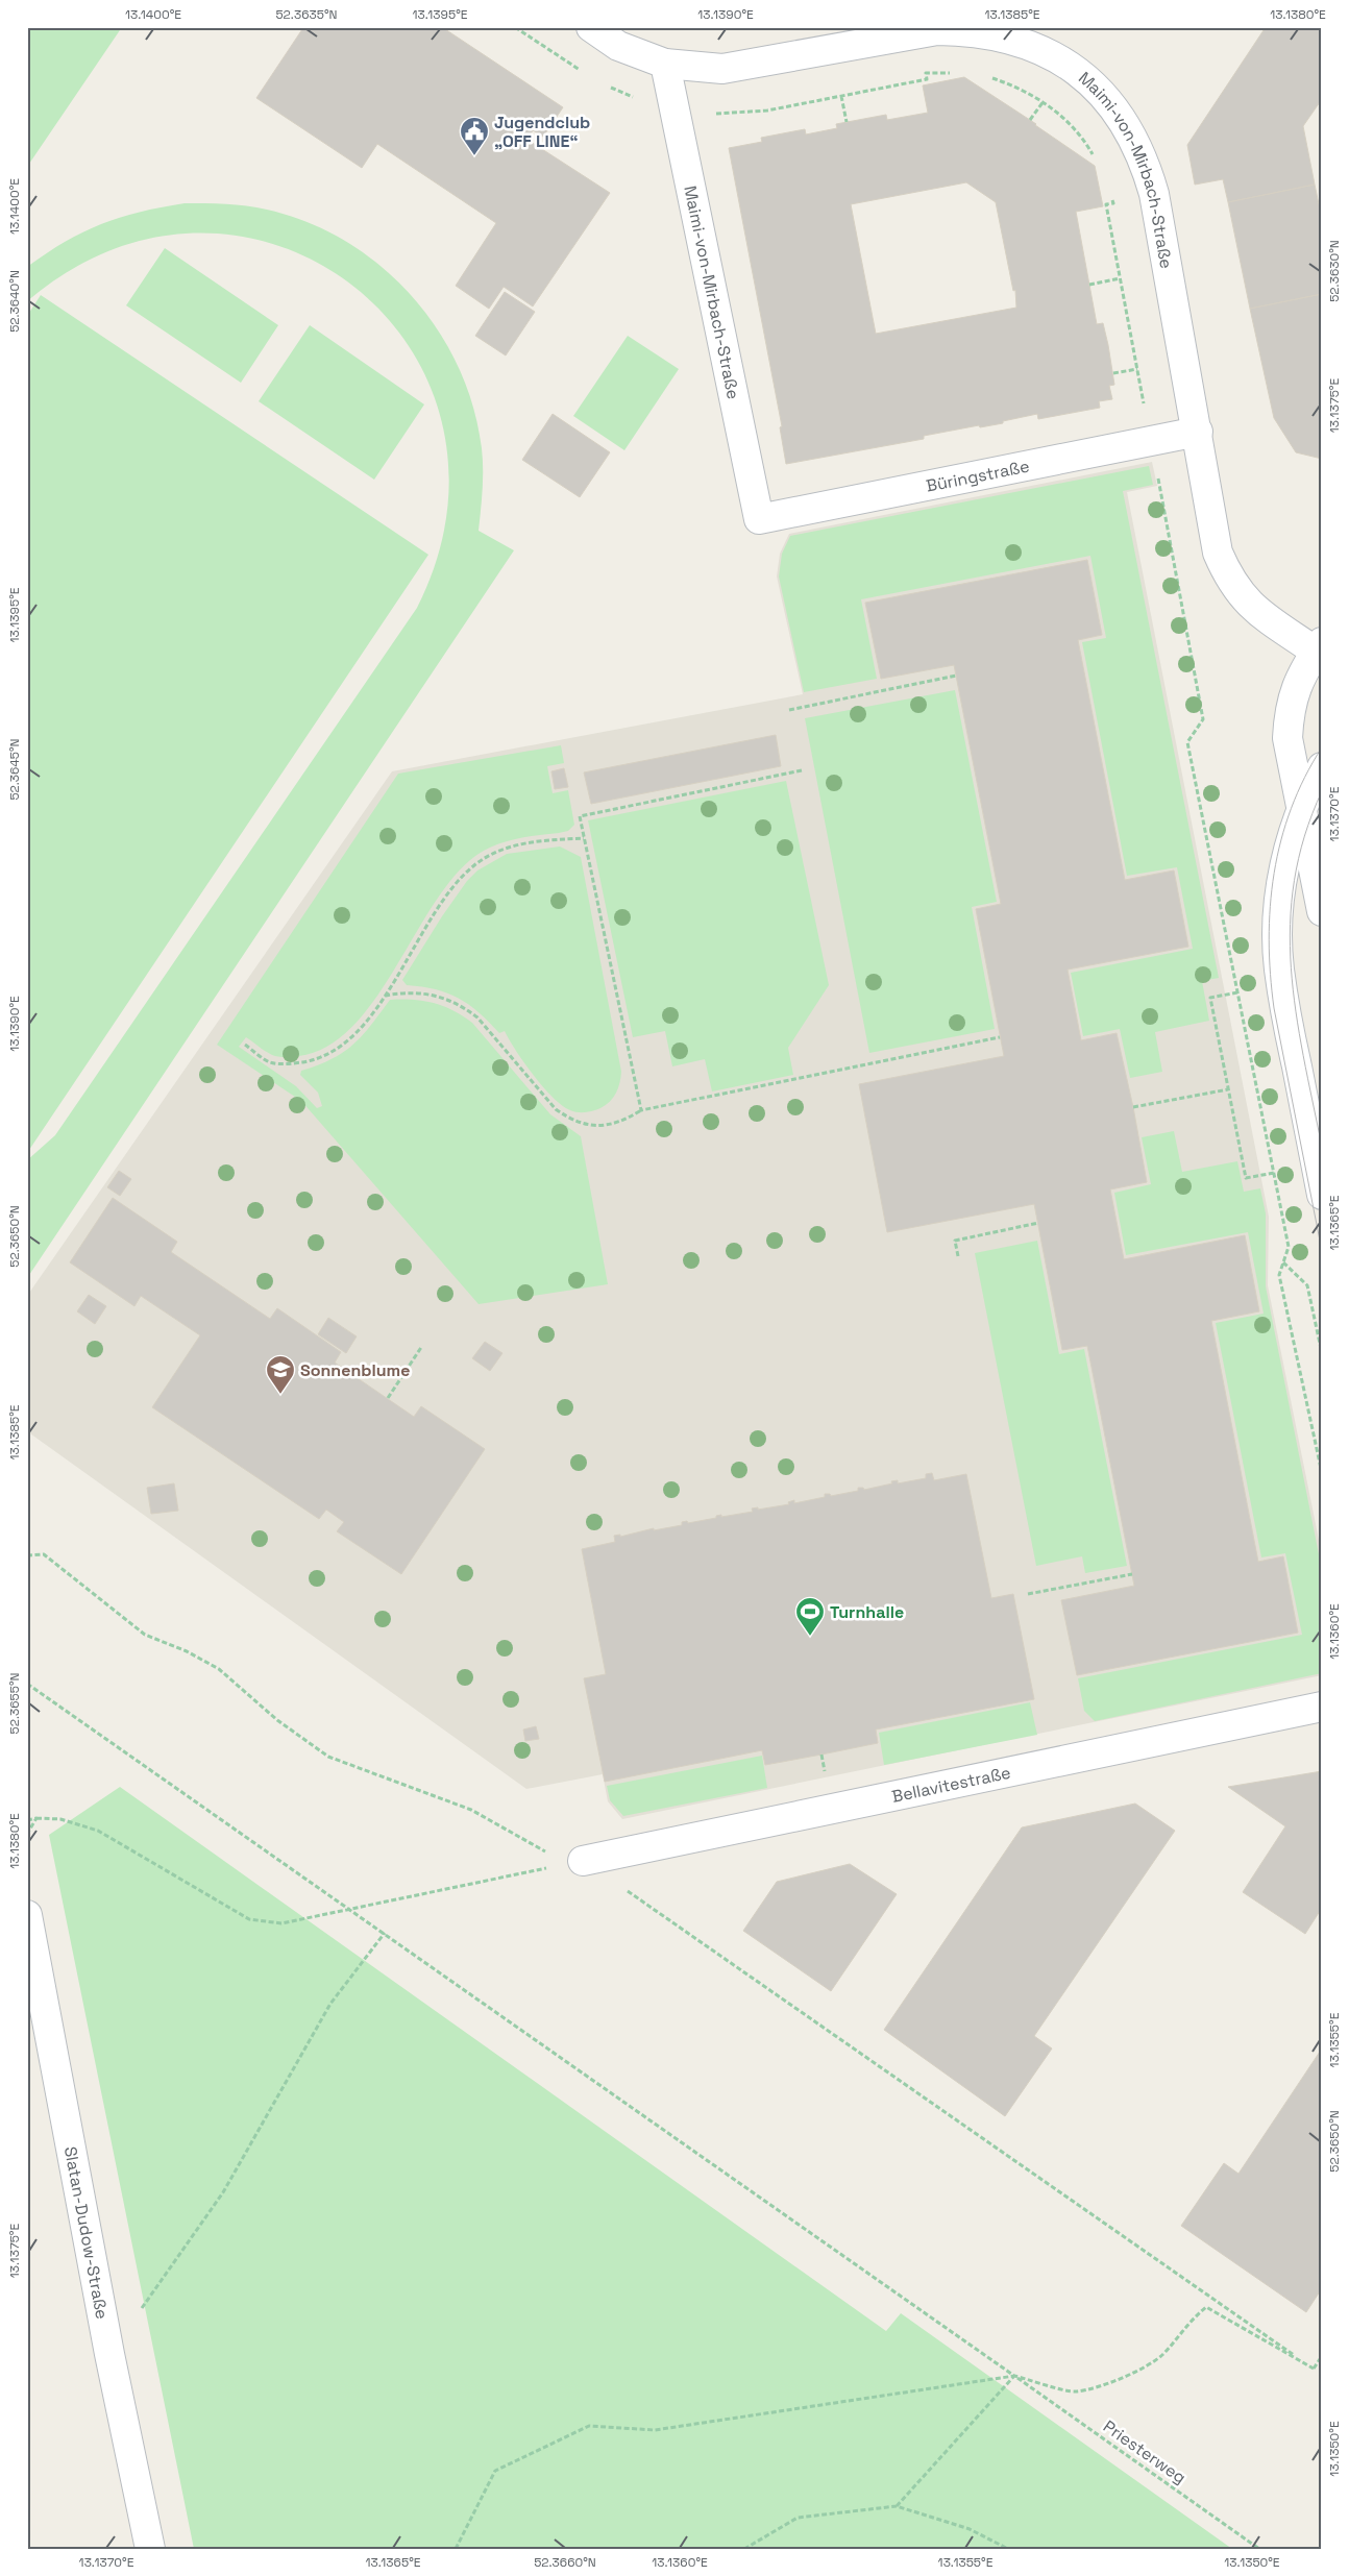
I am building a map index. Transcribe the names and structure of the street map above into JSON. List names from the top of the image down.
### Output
{
  "streets": {
    "street": [
      "Maimi-von-Mirbach-Straße",
      "Büringstraße",
      "Bellavitestraße",
      "Slatan-Dudow-Straße"
    ],
    "path": ["Priesterweg"]
  },
  "crossings": [
    ["Maimi-von-Mirbach-Straße", "Büringstraße"]
  ],
  "places": {
    "public building": ["Jugendclub „OFF LINE“"],
    "school or university": ["Sonnenblume"],
    "sports": ["Turnhalle"]
  },
  "coordinates": [
    "13.1400°E",
    "52.3635°N",
    "13.1395°E",
    "13.1390°E",
    "13.1385°E",
    "13.1380°E",
    "52.3630°N",
    "52.3640°N",
    "13.1375°E",
    "52.3645°N",
    "13.1370°E",
    "13.1365°E",
    "52.3650°N",
    "13.1360°E",
    "52.3655°N",
    "13.1355°E",
    "13.1350°E",
    "52.3660°N"
  ]
}
